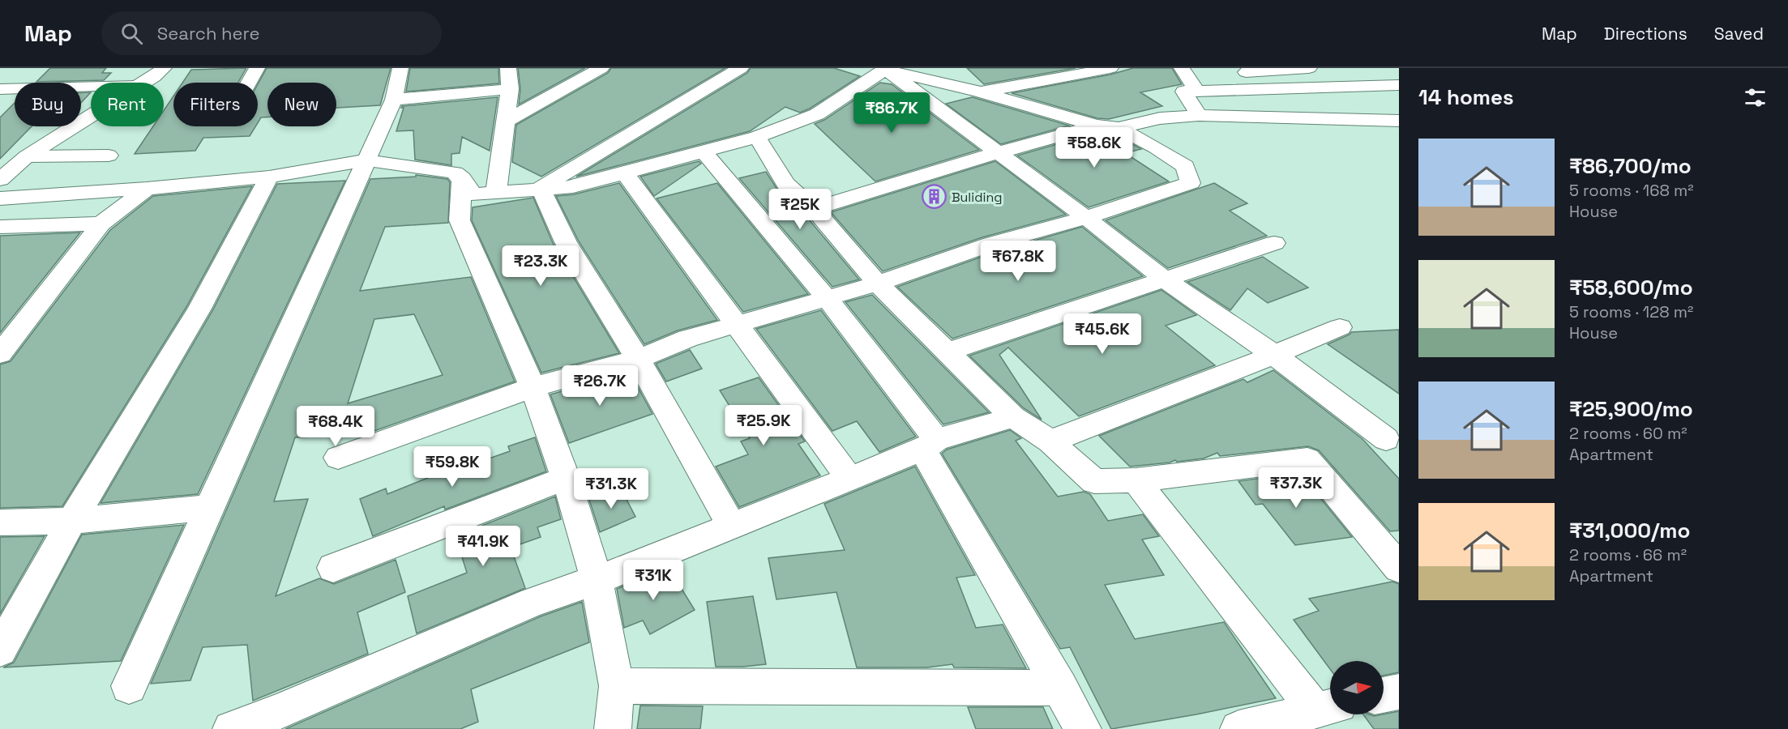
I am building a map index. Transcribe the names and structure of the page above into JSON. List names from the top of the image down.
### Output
{
  "places": {
    "building": ["Buliding"]
  },
  "north": "right",
  "page": {
    "header": "Map",
    "search": "Search here",
    "nav": ["Map", "Directions", "Saved"],
    "heading": "14 homes",
    "chip": [
      "Buy",
      "Rent",
      "Filters",
      "New"
    ],
    "price": [
      "₹86.7K",
      "₹58.6K",
      "₹25K",
      "₹67.8K",
      "₹23.3K",
      "₹45.6K",
      "₹26.7K",
      "₹25.9K",
      "₹68.4K",
      "₹59.8K",
      "₹37.3K",
      "₹31.3K",
      "₹41.9K",
      "₹31K"
    ],
    "list": [
      {
        "name": "₹86,700/mo",
        "note": "5 rooms · 168 m² · House"
      },
      {
        "name": "₹58,600/mo",
        "note": "5 rooms · 128 m² · House"
      },
      {
        "name": "₹25,900/mo",
        "note": "2 rooms · 60 m² · Apartment"
      },
      {
        "name": "₹31,000/mo",
        "note": "2 rooms · 66 m² · Apartment"
      }
    ]
  }
}
